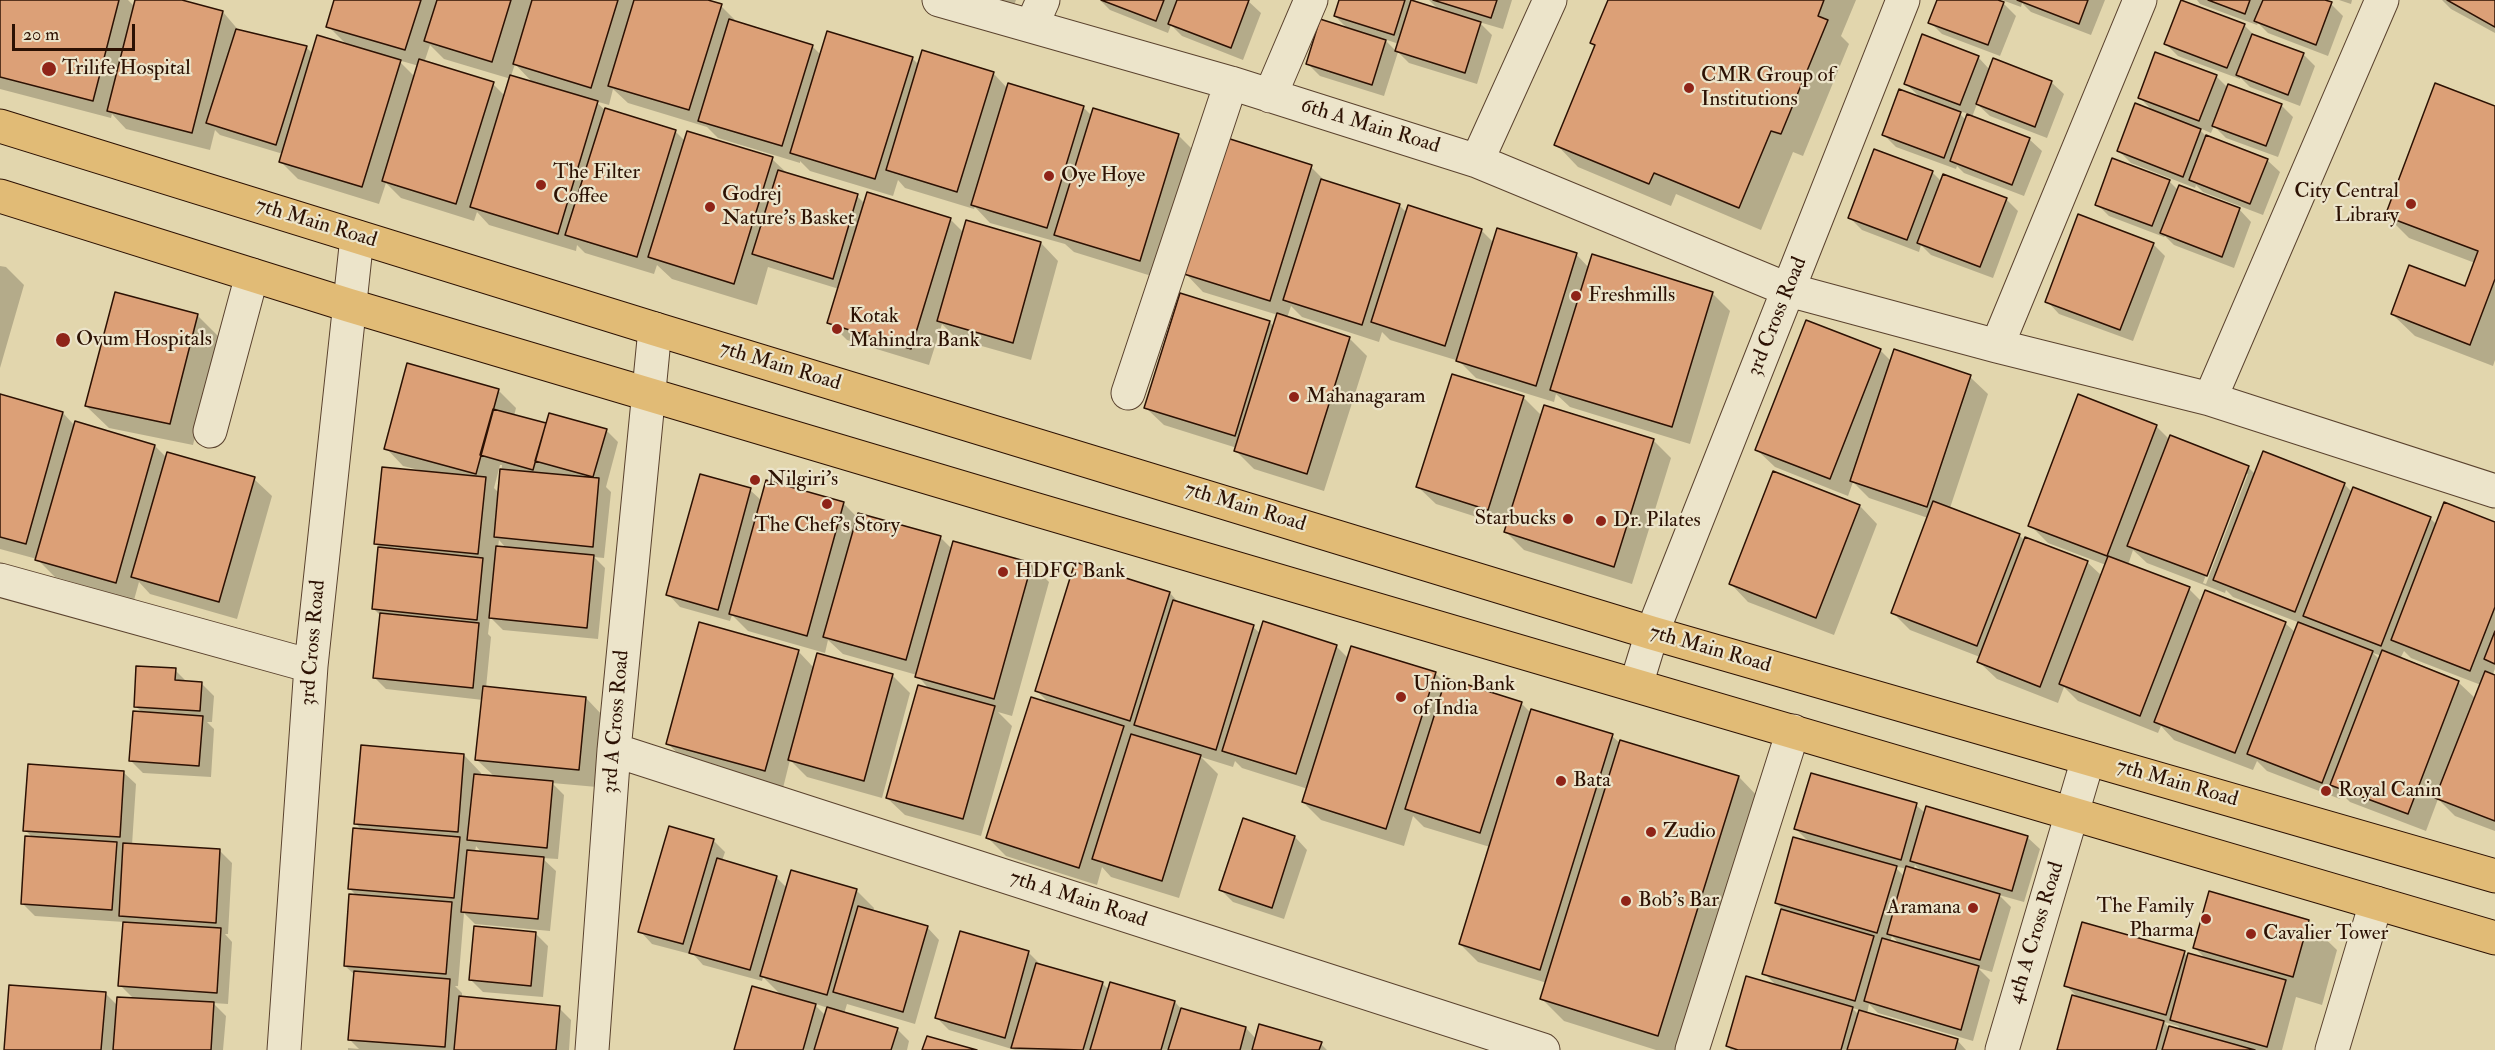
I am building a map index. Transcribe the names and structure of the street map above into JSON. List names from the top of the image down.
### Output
{
  "streets": {
    "main road": ["7th Main Road"],
    "street": [
      "6th A Main Road",
      "3rd Cross Road",
      "3rd A Cross Road",
      "7th A Main Road",
      "4th A Cross Road"
    ]
  },
  "crossings": [
    ["6th A Main Road", "3rd Cross Road"],
    ["7th Main Road", "3rd Cross Road"],
    ["7th Main Road", "3rd A Cross Road"],
    ["7th Main Road", "4th A Cross Road"],
    ["3rd A Cross Road", "7th A Main Road"]
  ],
  "places": [
    "Trilife Hospital",
    "CMR Group of Institutions",
    "Oye Hoye",
    "The Filter Coffee",
    "City Central Library",
    "Godrej Nature's Basket",
    "Freshmills",
    "Kotak Mahindra Bank",
    "Ovum Hospitals",
    "Mahanagaram",
    "Nilgiri's",
    "The Chef's Story",
    "Starbucks",
    "Dr. Pilates",
    "HDFC Bank",
    "Union Bank of India",
    "Bata",
    "Royal Canin",
    "Zudio",
    "Bob's Bar",
    "Aramana",
    "The Family Pharma",
    "Cavalier Tower"
  ],
  "scale_bar": "20 m"
}
